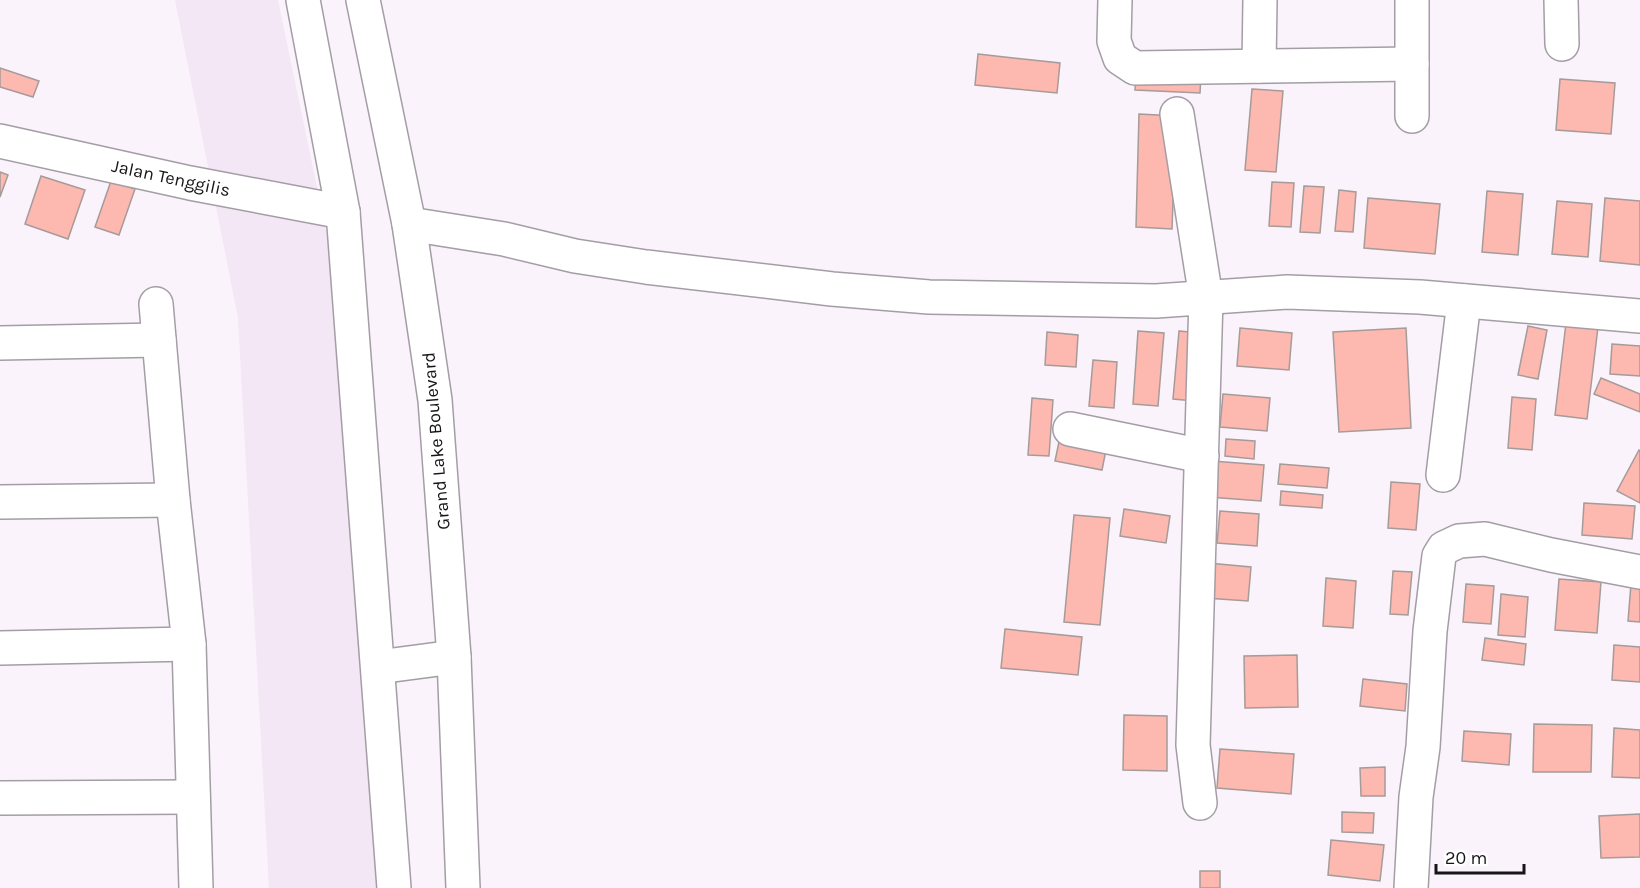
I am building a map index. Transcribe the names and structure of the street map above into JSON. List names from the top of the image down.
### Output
{
  "streets": {
    "street": ["Jalan Tenggilis", "Grand Lake Boulevard"]
  },
  "scale_bar": "20 m"
}
